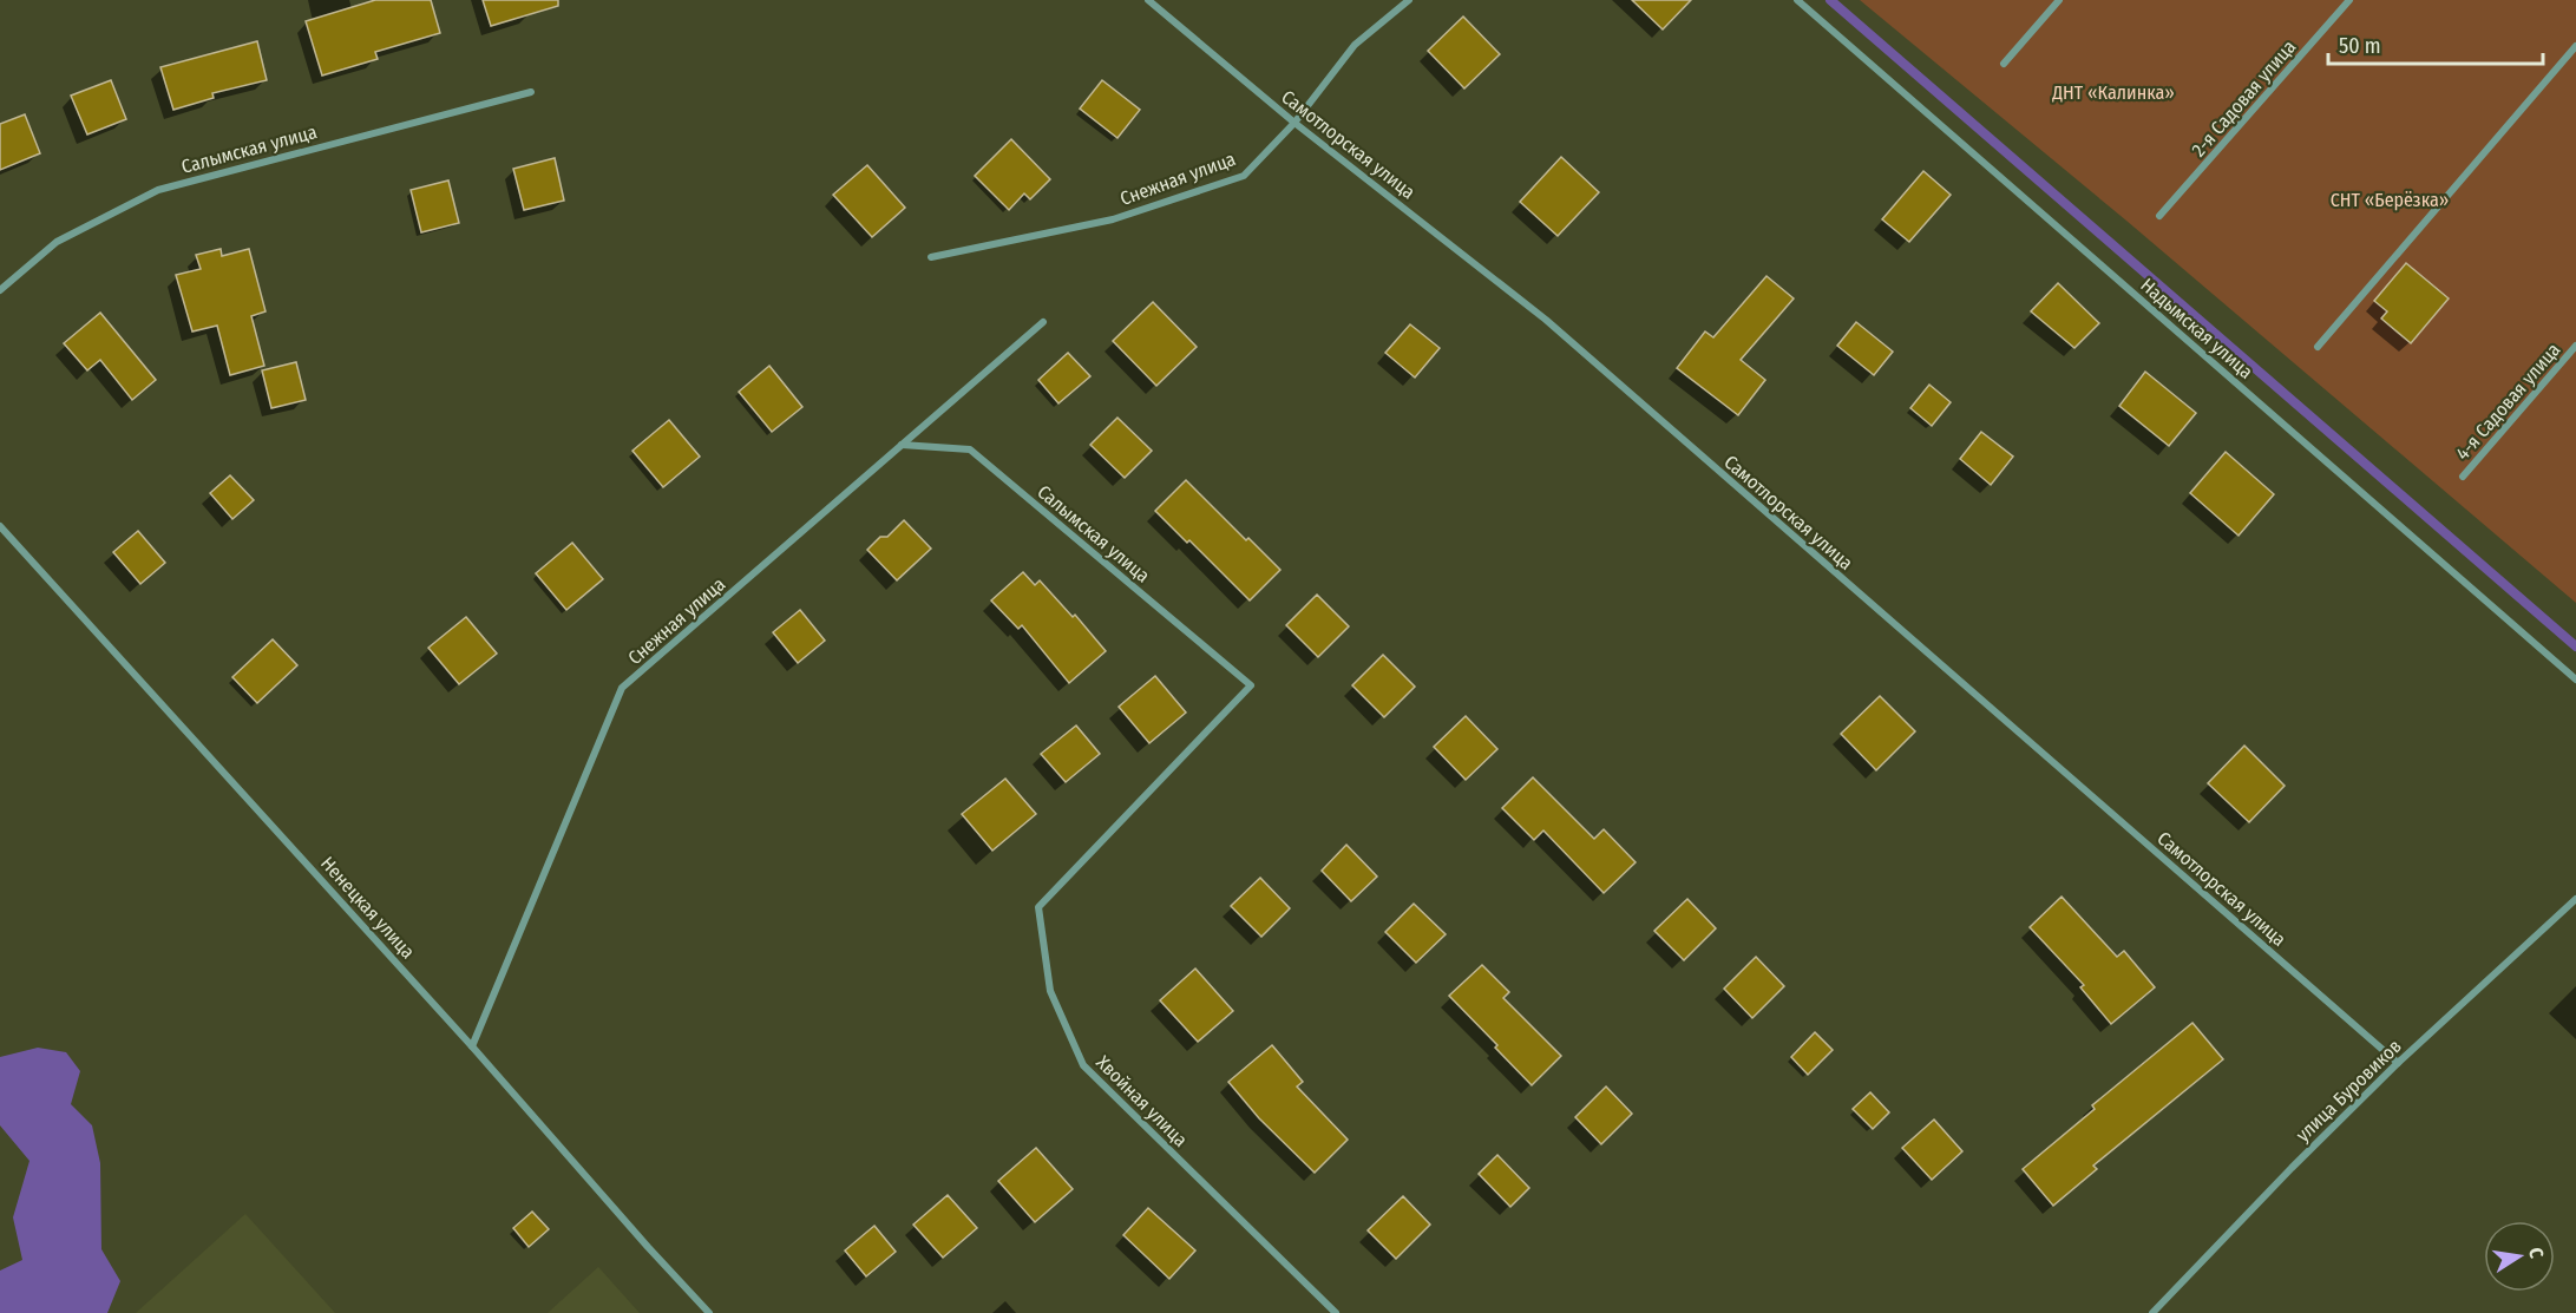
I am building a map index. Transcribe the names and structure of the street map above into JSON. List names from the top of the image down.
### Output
{
  "streets": {
    "street": [
      "2-я Садовая улица",
      "Самотлорская улица",
      "Салымская улица",
      "Снежная улица",
      "Надымская улица",
      "4-я Садовая улица",
      "Ненецкая улица",
      "улица Буровиков",
      "Хвойная улица"
    ]
  },
  "crossings": [
    ["Самотлорская улица", "Снежная улица"],
    ["Самотлорская улица", "улица Буровиков"],
    ["Салымская улица", "Снежная улица"],
    ["Салымская улица", "Хвойная улица"],
    ["Снежная улица", "Ненецкая улица"]
  ],
  "parks": ["ДНТ «Калинка»", "СНТ «Берёзка»"],
  "scale_bar": "50 m",
  "north": "right"
}
